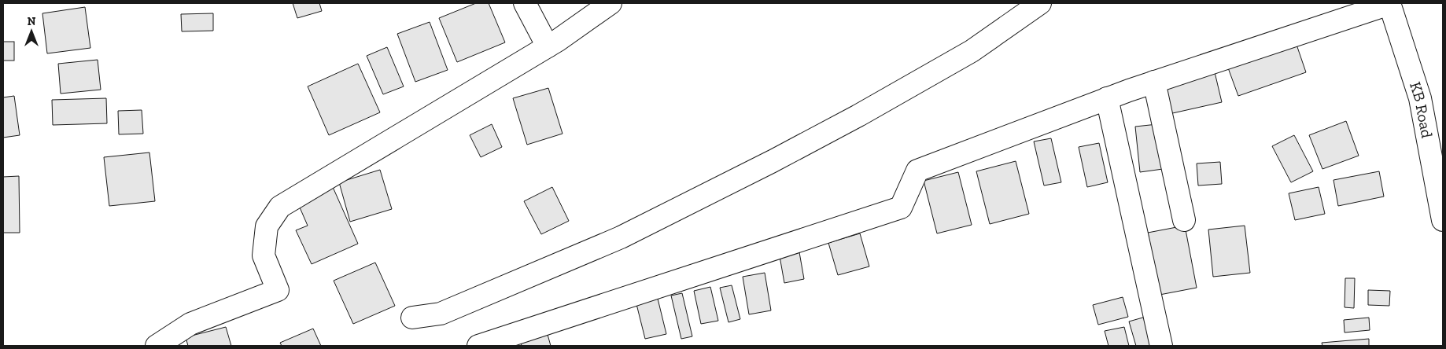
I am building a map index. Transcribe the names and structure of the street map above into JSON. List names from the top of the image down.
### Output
{
  "streets": {
    "street": ["KB Road"]
  },
  "north": "top"
}
